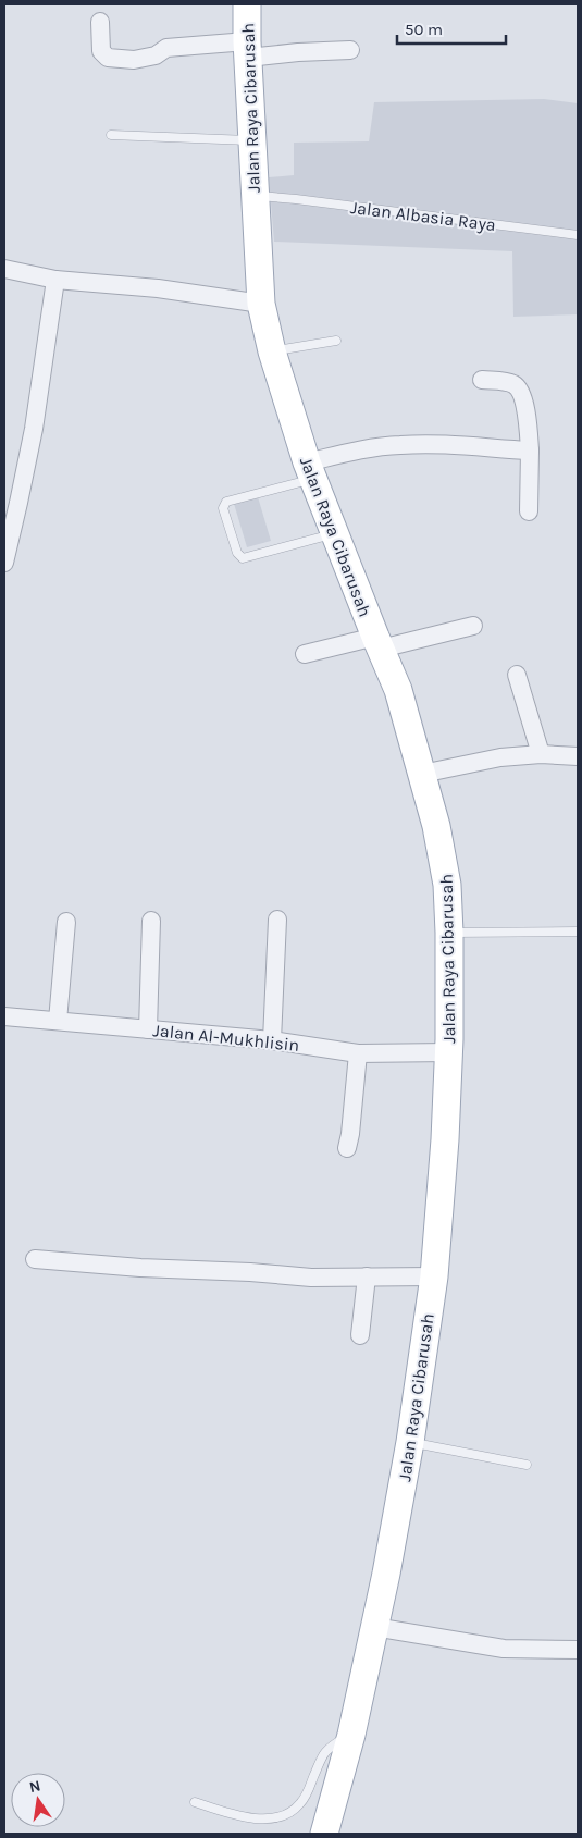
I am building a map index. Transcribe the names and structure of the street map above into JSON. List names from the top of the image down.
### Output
{
  "streets": {
    "main road": ["Jalan Raya Cibarusah"],
    "street": ["Jalan Al-Mukhlisin"],
    "lane": ["Jalan Albasia Raya"]
  },
  "crossings": [
    ["Jalan Raya Cibarusah", "Jalan Albasia Raya"],
    ["Jalan Raya Cibarusah", "Jalan Al-Mukhlisin"]
  ],
  "scale_bar": "50 m",
  "north": "top"
}
